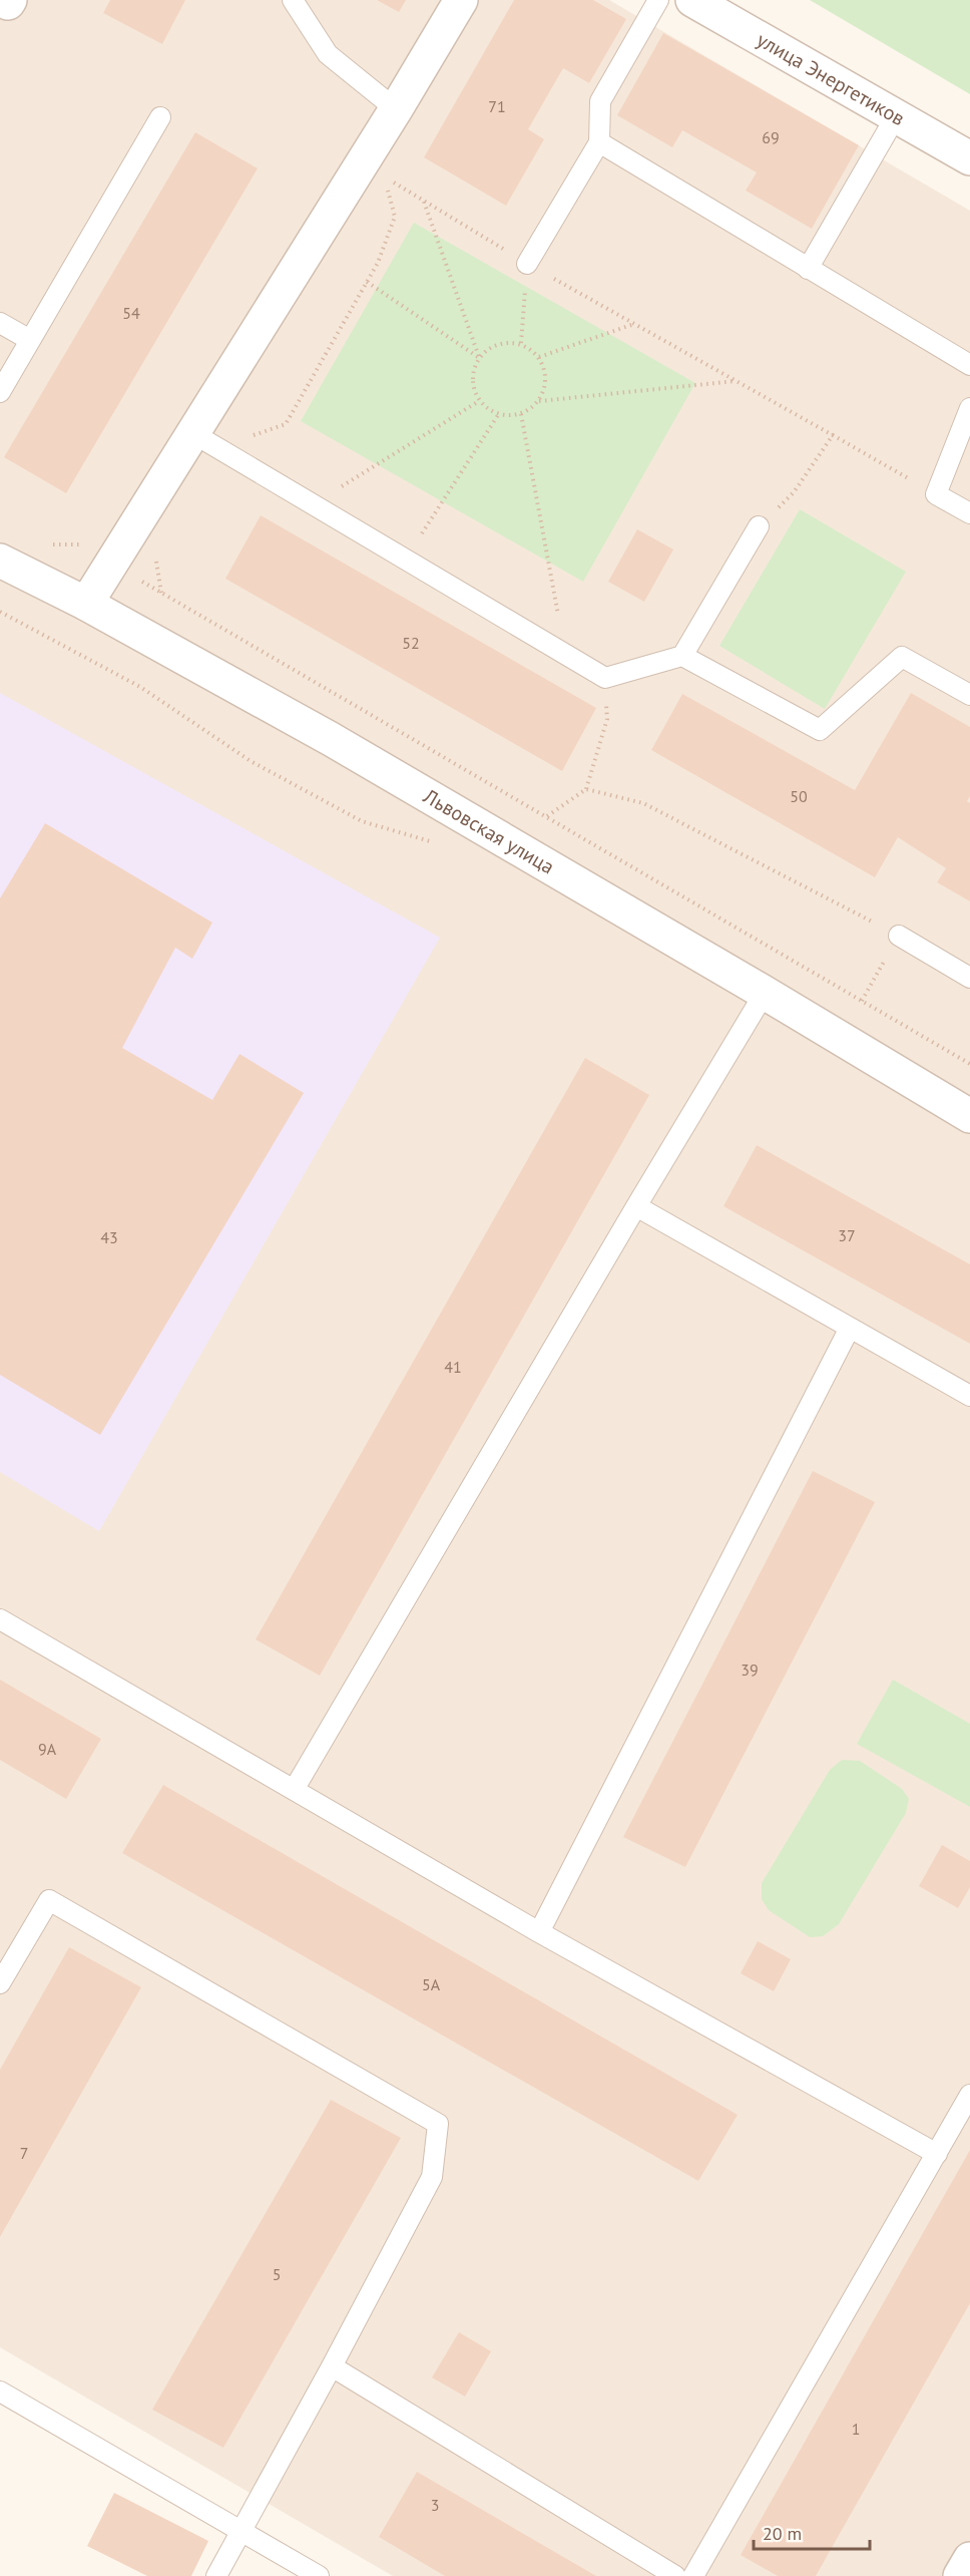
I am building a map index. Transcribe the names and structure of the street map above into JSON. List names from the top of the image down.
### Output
{
  "streets": {
    "street": ["улица Энергетиков", "Львовская улица"]
  },
  "house_numbers": [
    "71",
    "69",
    "54",
    "52",
    "50",
    "37",
    "43",
    "41",
    "39",
    "9А",
    "5А",
    "7",
    "5",
    "1",
    "3"
  ],
  "scale_bar": "20 m"
}
